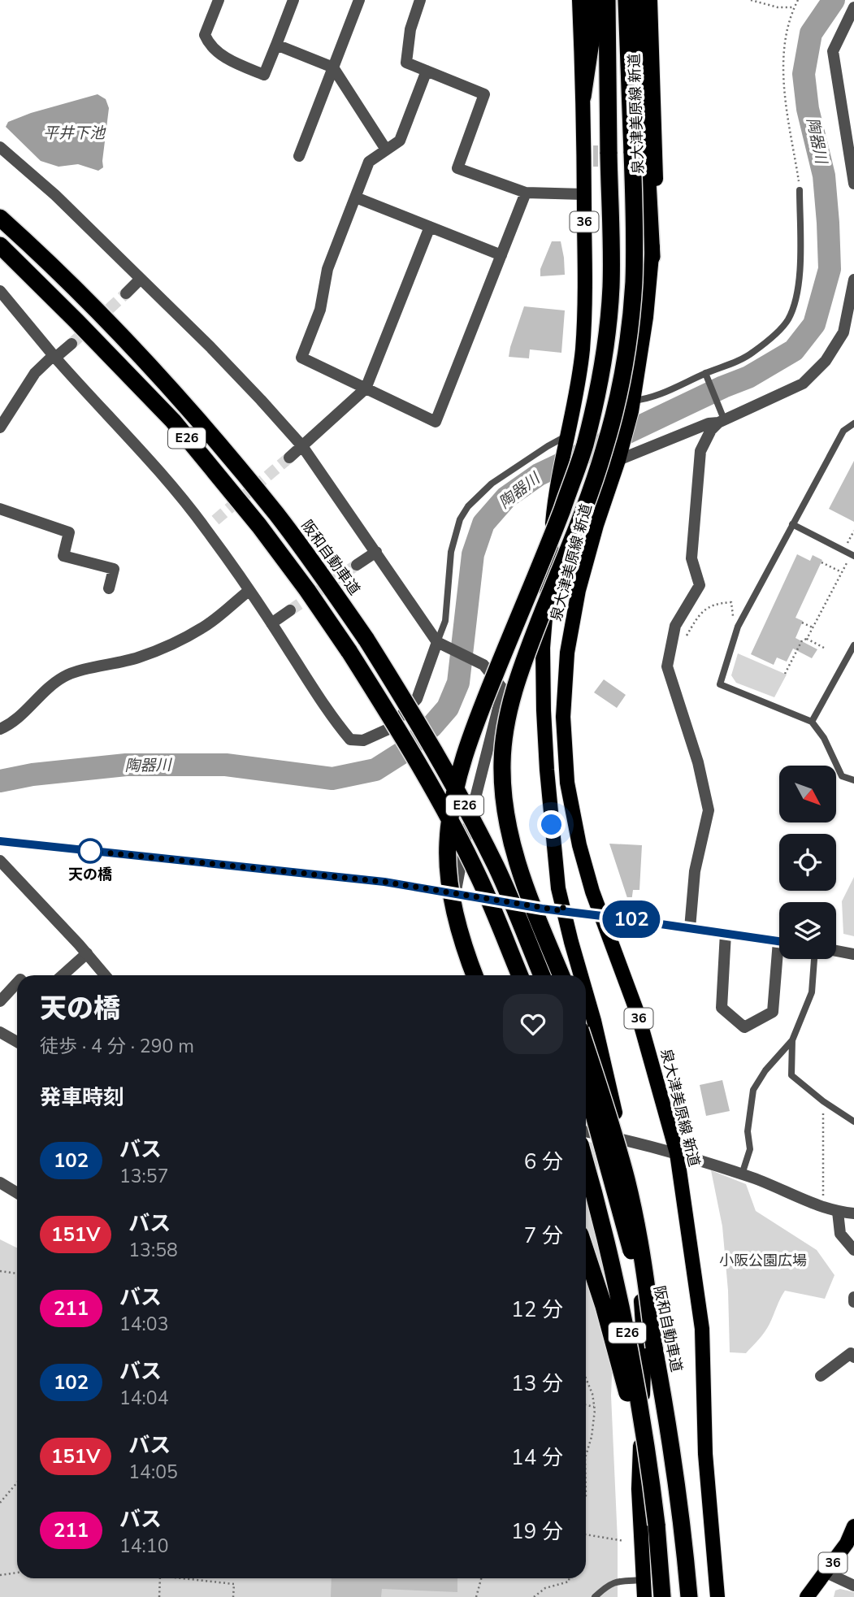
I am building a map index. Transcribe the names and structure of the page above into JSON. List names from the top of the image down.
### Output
{
  "streets": {
    "highway": ["E26", "阪和自動車道"],
    "main road": ["泉大津美原線 新道", "36"]
  },
  "water": ["平井下池", "陶器川"],
  "parks": ["小阪公園広場"],
  "places": ["天の橋"],
  "lines": ["bus line 102"],
  "north": "bottom right",
  "page": {
    "on_map": "102",
    "heading": [
      ["天の橋", "徒歩 · 4 分 · 290 m"],
      "発車時刻"
    ],
    "list": [
      {
        "mark": "102",
        "name": "バス",
        "note": "13:57",
        "value": "6 分"
      },
      {
        "mark": "151V",
        "name": "バス",
        "note": "13:58",
        "value": "7 分"
      },
      {
        "mark": "211",
        "name": "バス",
        "note": "14:03",
        "value": "12 分"
      },
      {
        "mark": "102",
        "name": "バス",
        "note": "14:04",
        "value": "13 分"
      },
      {
        "mark": "151V",
        "name": "バス",
        "note": "14:05",
        "value": "14 分"
      },
      {
        "mark": "211",
        "name": "バス",
        "note": "14:10",
        "value": "19 分"
      }
    ]
  }
}
